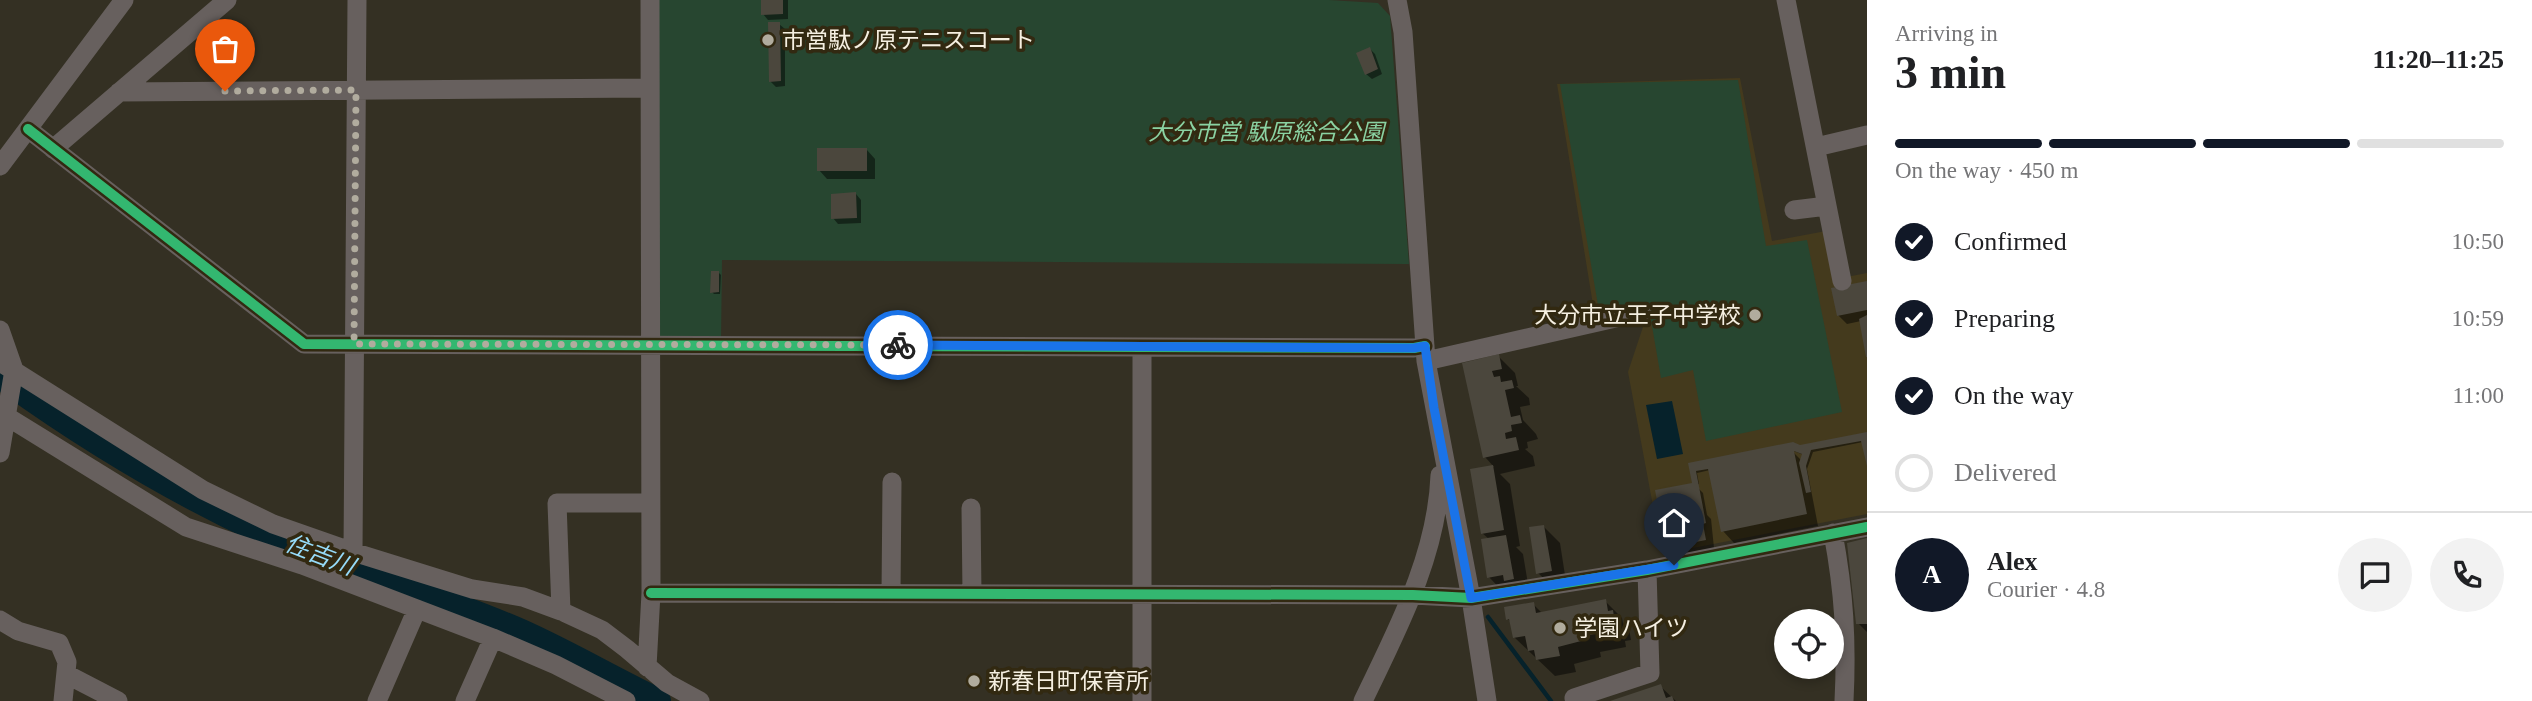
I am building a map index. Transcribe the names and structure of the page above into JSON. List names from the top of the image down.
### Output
{
  "water": ["住吉川"],
  "parks": ["大分市営 駄原総合公園"],
  "places": [
    "市営駄ノ原テニスコート",
    "大分市立王子中学校",
    "学園ハイツ",
    "新春日町保育所"
  ],
  "page": {
    "heading": ["3 min", "Arriving in", "11:20–11:25"],
    "panel": ["Alex", "Courier · 4.8"],
    "bar": "On the way · 450 m",
    "list": [
      ["Confirmed", "10:50"],
      ["Preparing", "10:59"],
      ["On the way", "11:00"],
      "Delivered"
    ],
    "round": "A"
  }
}
